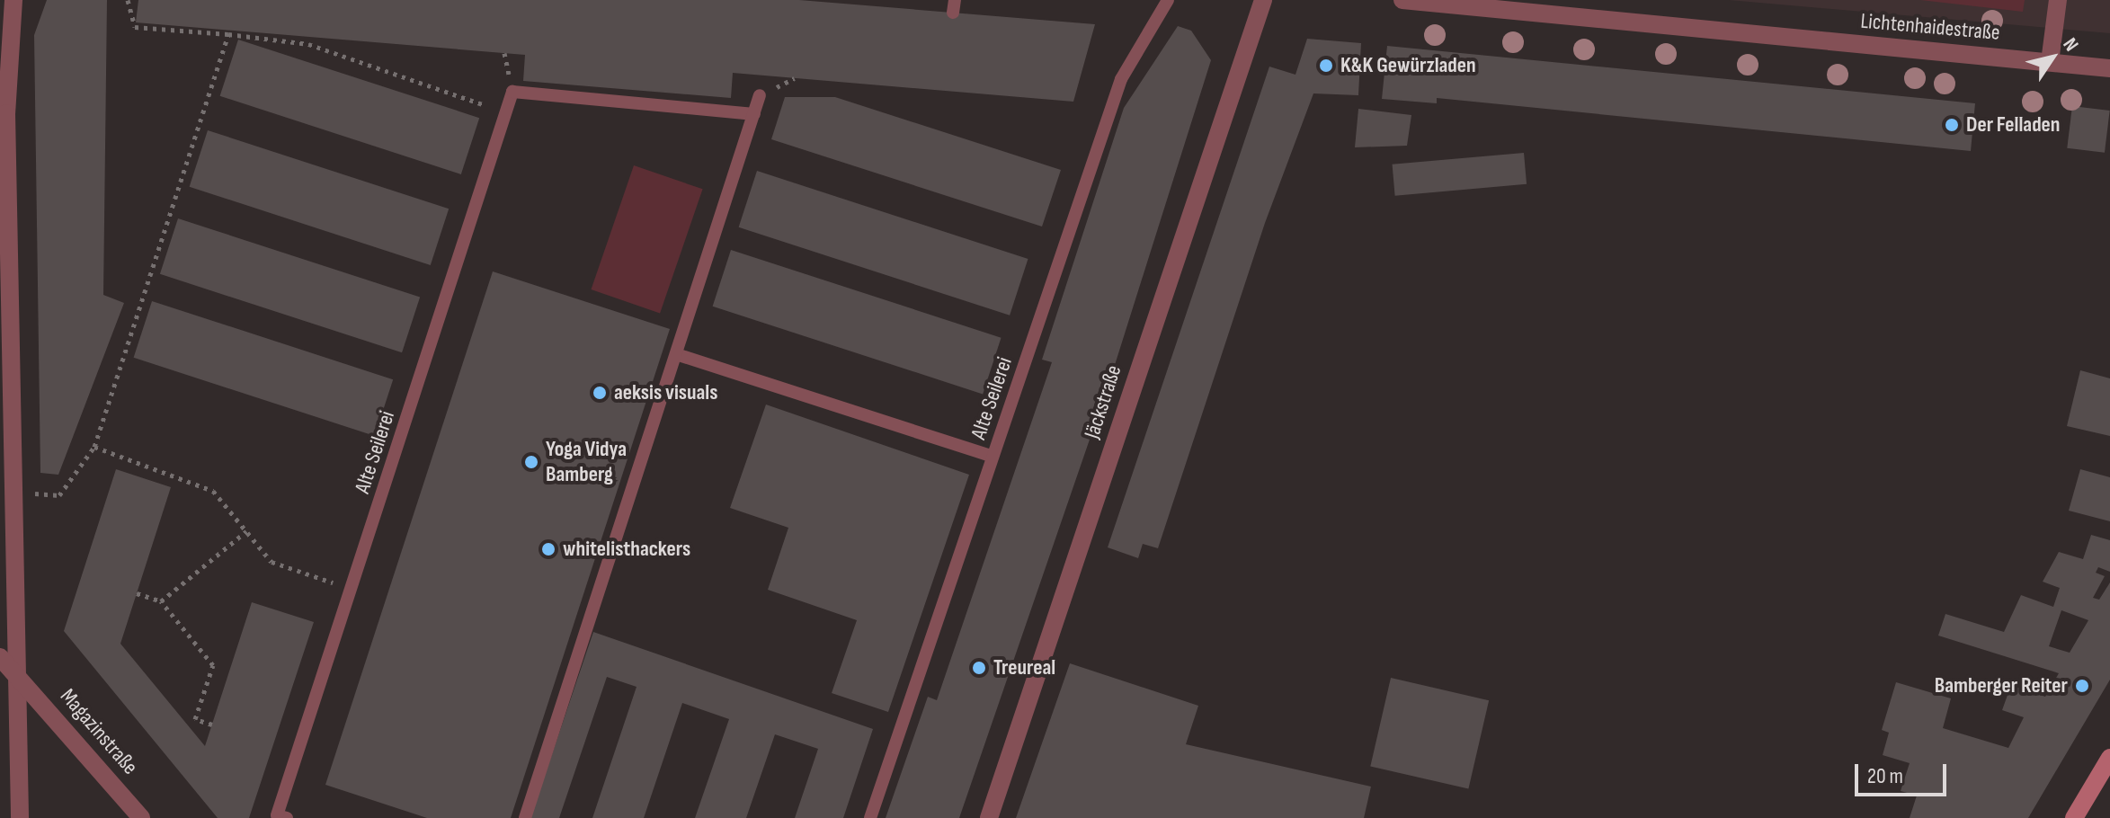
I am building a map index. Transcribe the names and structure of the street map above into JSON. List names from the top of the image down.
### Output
{
  "streets": {
    "street": ["Lichtenhaidestraße", "Jäckstraße", "Magazinstraße"],
    "lane": ["Alte Seilerei"]
  },
  "places": [
    "K&K Gewürzladen",
    "Der Felladen",
    "aeksis visuals",
    "Yoga Vidya Bamberg",
    "whitelisthackers",
    "Treureal",
    "Bamberger Reiter"
  ],
  "scale_bar": "20 m",
  "north": "top right"
}
